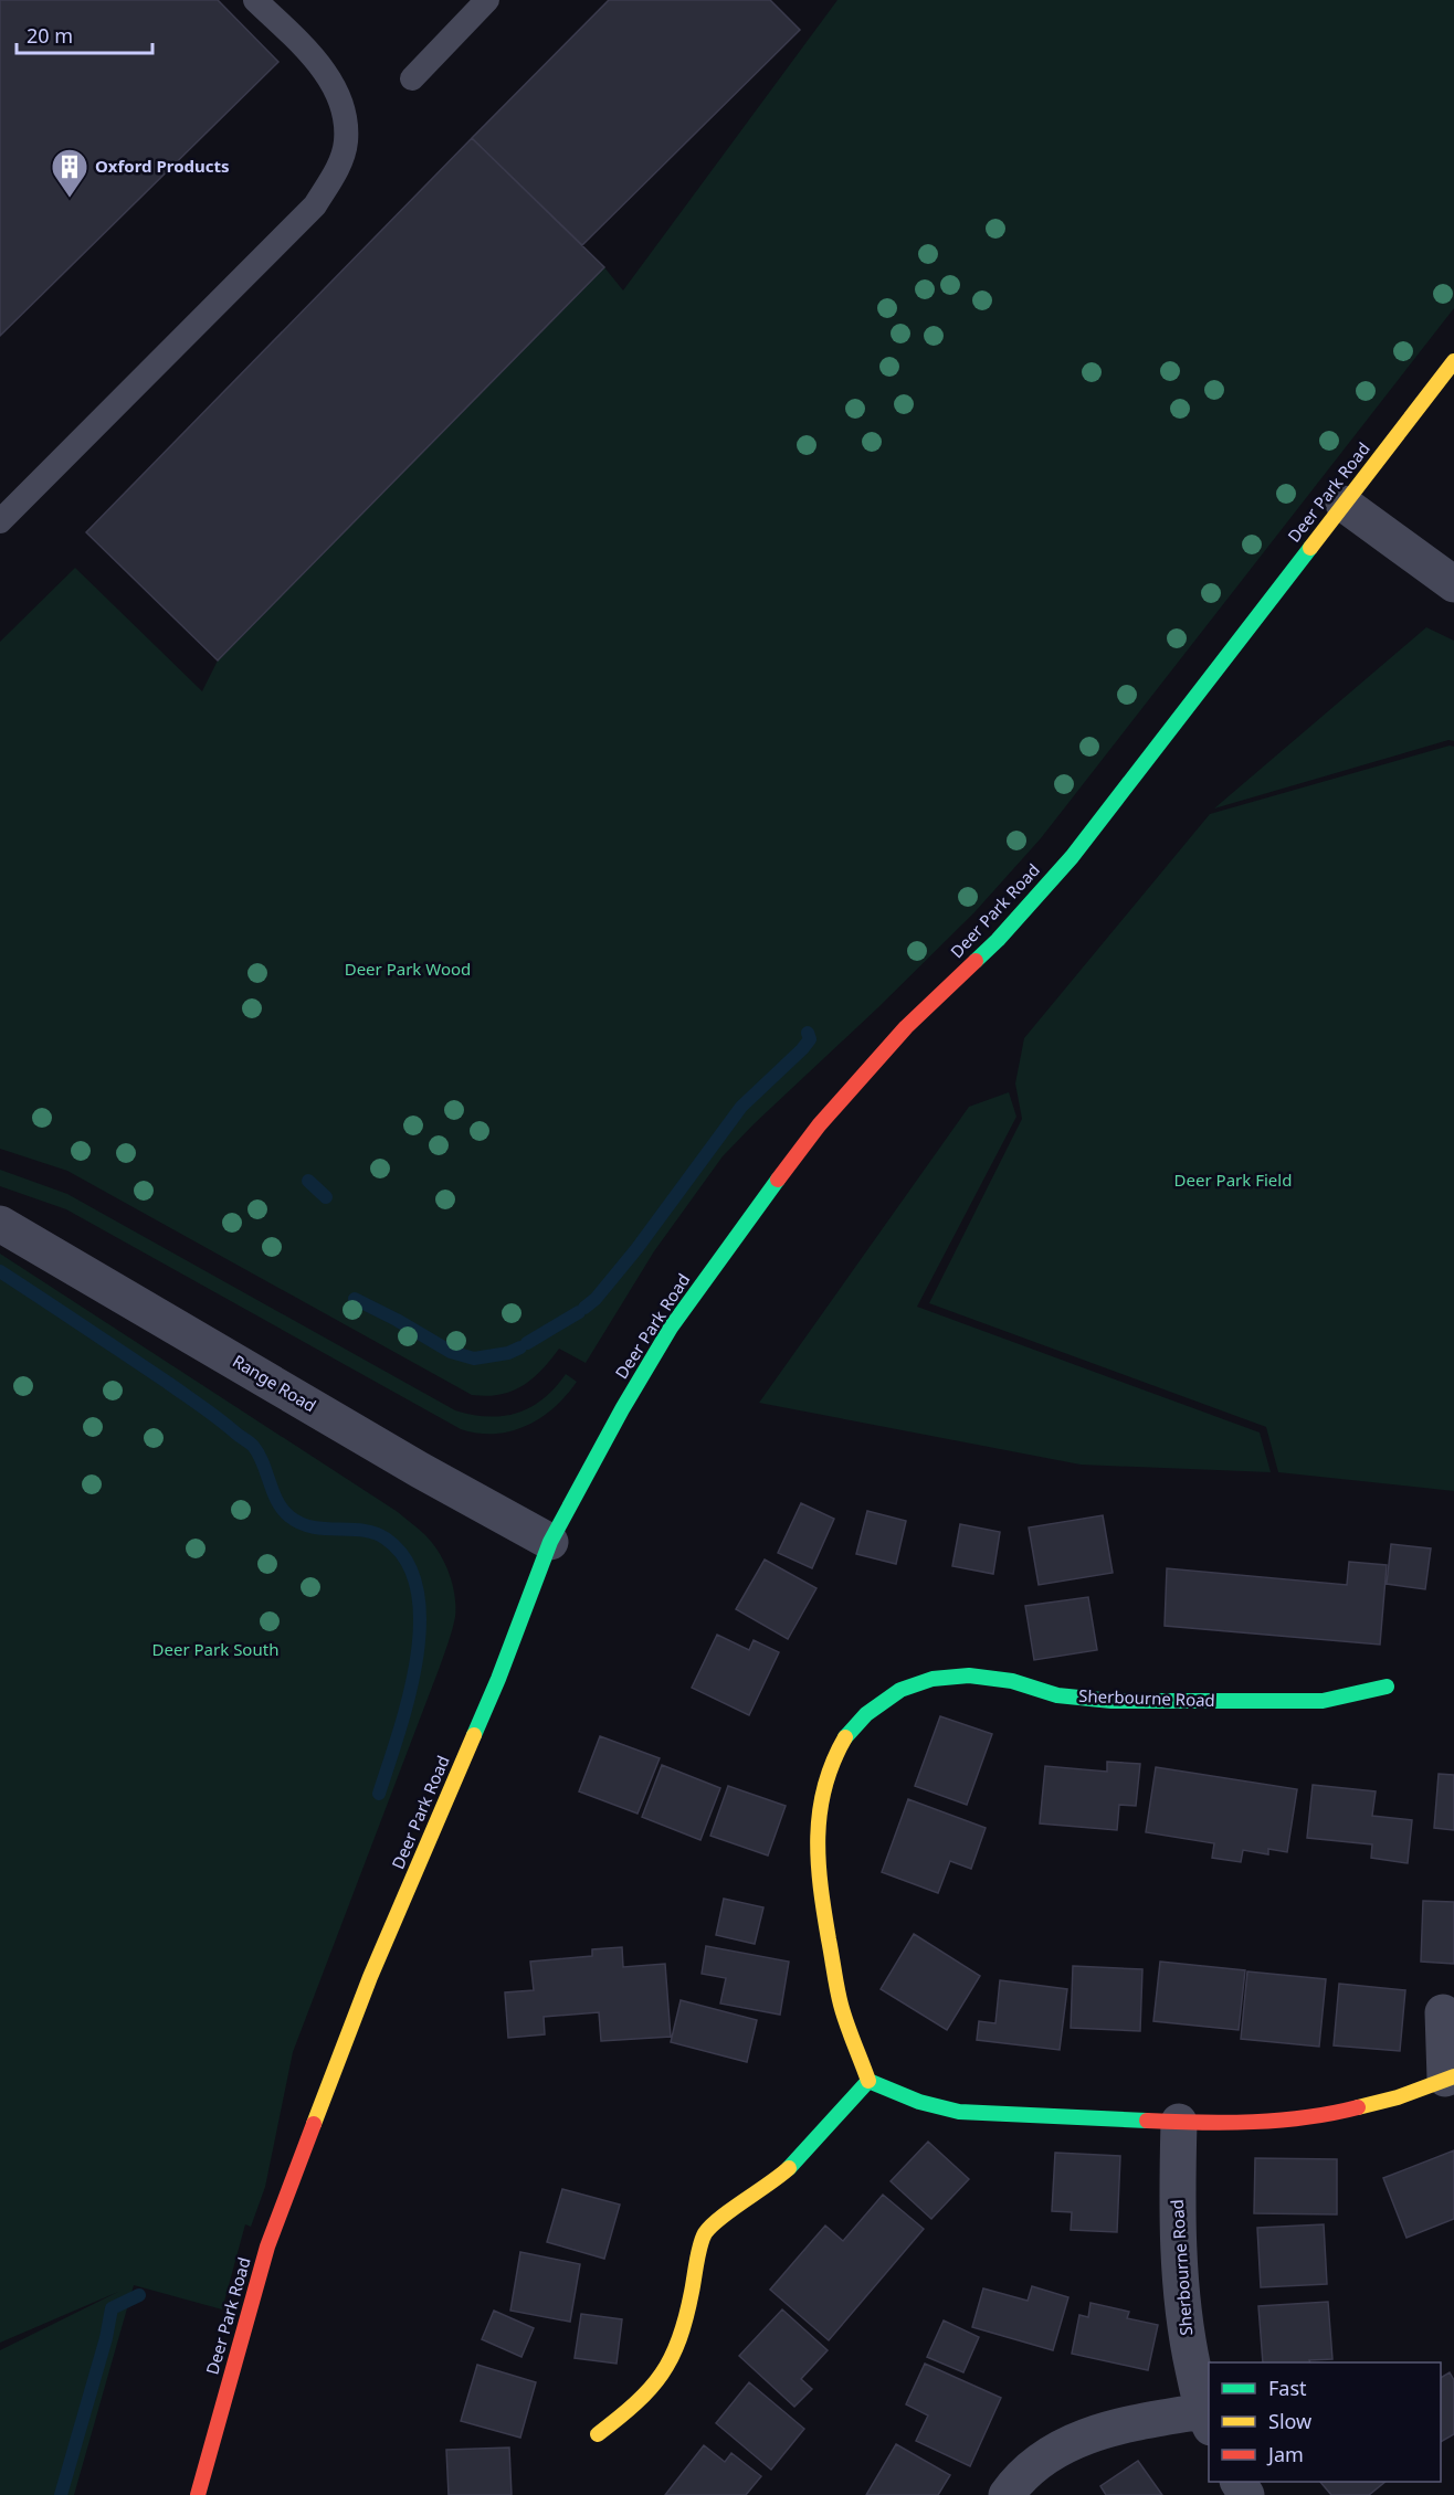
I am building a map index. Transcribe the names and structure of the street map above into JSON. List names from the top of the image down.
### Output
{
  "streets": {
    "street": ["Deer Park Road", "Range Road", "Sherbourne Road"]
  },
  "crossings": [
    ["Deer Park Road", "Range Road"]
  ],
  "parks": ["Deer Park Wood", "Deer Park Field", "Deer Park South"],
  "places": {
    "building": ["Oxford Products"]
  },
  "legend": ["Fast", "Slow", "Jam"],
  "scale_bar": "20 m"
}
